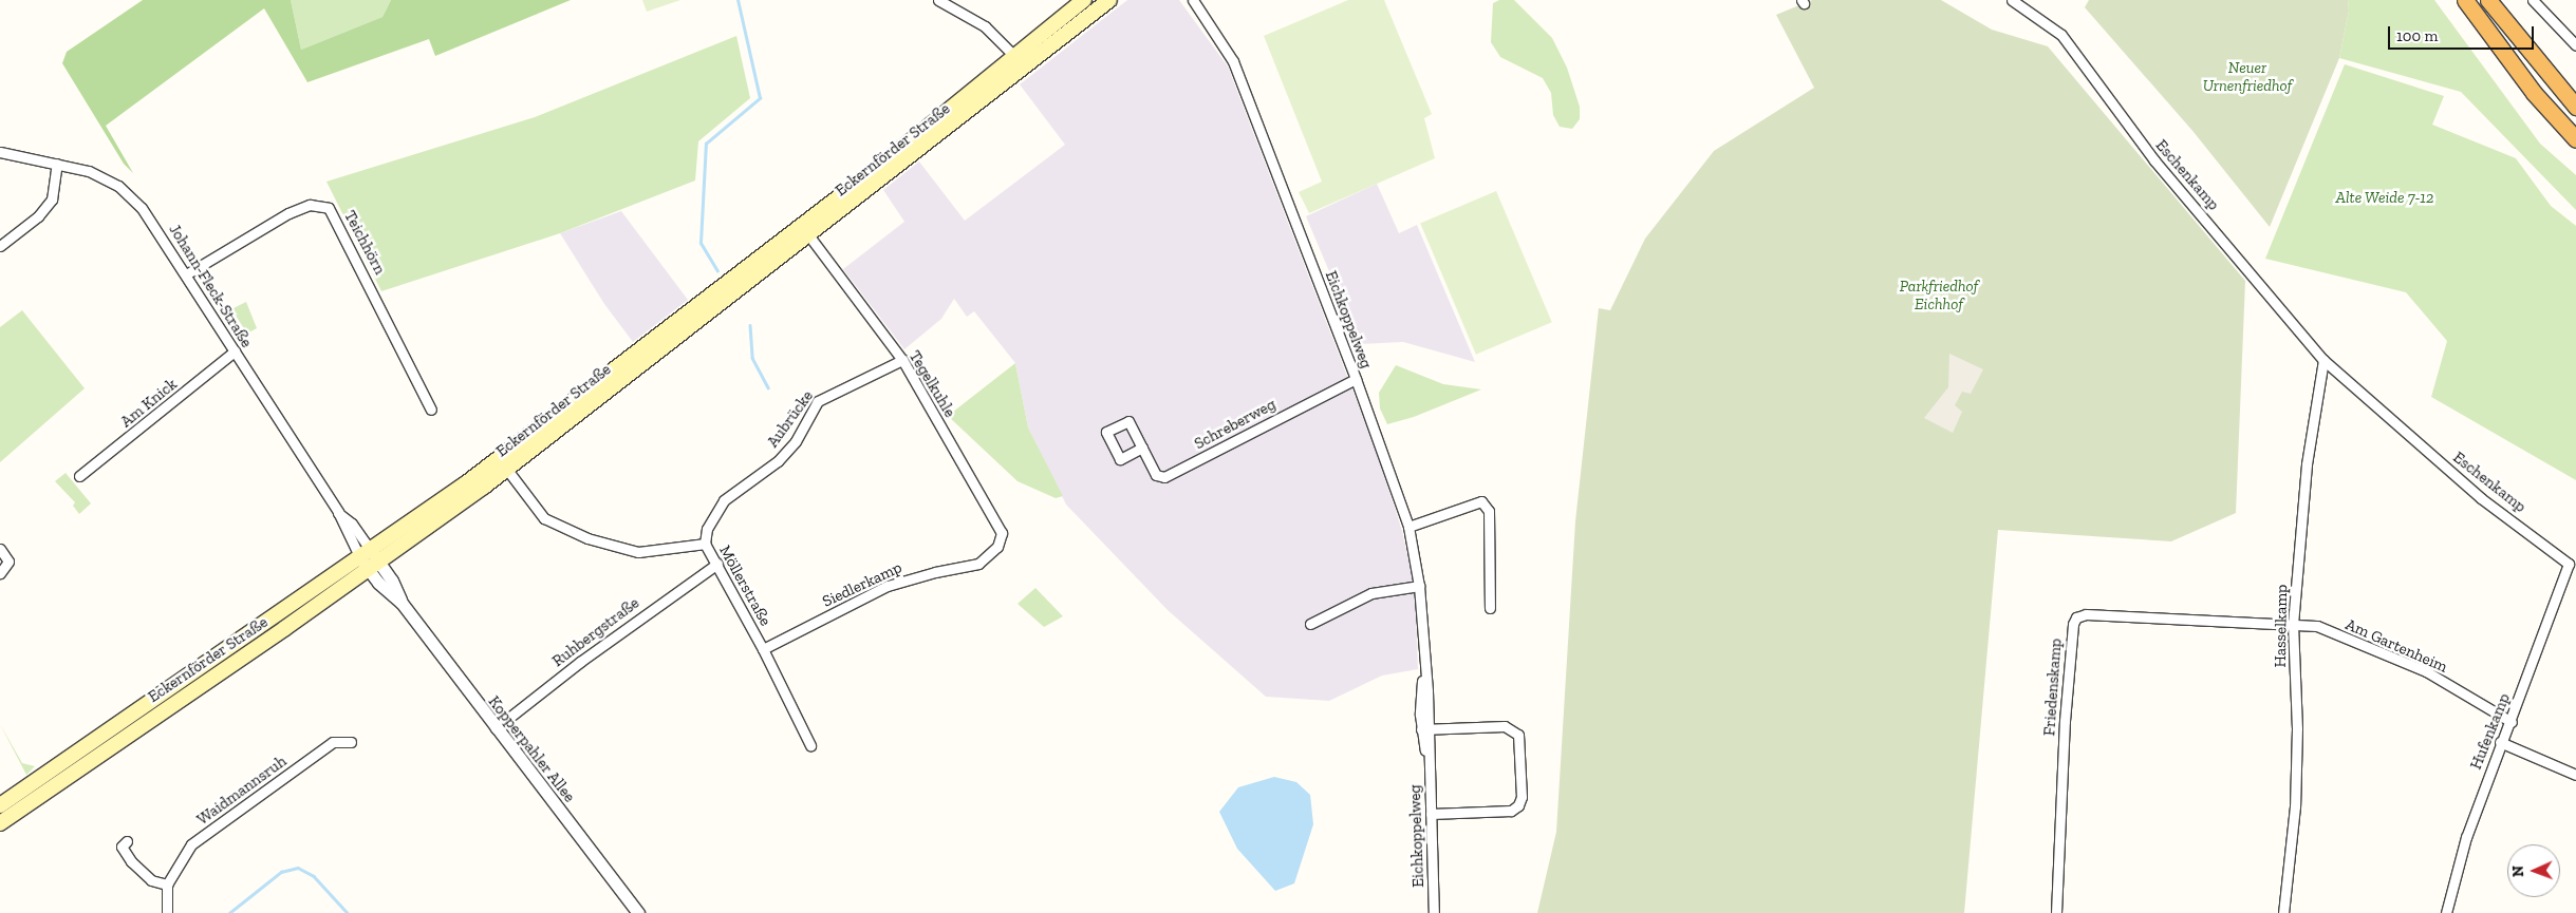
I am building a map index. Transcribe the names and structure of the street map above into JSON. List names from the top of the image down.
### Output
{
  "streets": {
    "main road": ["Eckernförder Straße"],
    "street": [
      "Eschenkamp",
      "Teichhörn",
      "Johann-Fleck-Straße",
      "Eichkoppelweg",
      "Tegelkuhle",
      "Am Knick",
      "Aubrücke",
      "Schreberweg",
      "Siedlerkamp",
      "Möllerstraße",
      "Hasselkamp",
      "Ruhbergstraße",
      "Am Gartenheim",
      "Friedenskamp",
      "Hufenkamp",
      "Kopperpahler Allee",
      "Waidmannsruh"
    ]
  },
  "crossings": [
    ["Eckernförder Straße", "Johann-Fleck-Straße"],
    ["Eckernförder Straße", "Tegelkuhle"],
    ["Eckernförder Straße", "Möllerstraße"],
    ["Eckernförder Straße", "Kopperpahler Allee"],
    ["Eschenkamp", "Hasselkamp"],
    ["Eschenkamp", "Hufenkamp"],
    ["Teichhörn", "Johann-Fleck-Straße"],
    ["Johann-Fleck-Straße", "Am Knick"],
    ["Johann-Fleck-Straße", "Kopperpahler Allee"],
    ["Eichkoppelweg", "Schreberweg"],
    ["Tegelkuhle", "Aubrücke"],
    ["Tegelkuhle", "Siedlerkamp"],
    ["Aubrücke", "Möllerstraße"],
    ["Siedlerkamp", "Möllerstraße"],
    ["Möllerstraße", "Ruhbergstraße"],
    ["Hasselkamp", "Am Gartenheim"],
    ["Hasselkamp", "Friedenskamp"],
    ["Ruhbergstraße", "Kopperpahler Allee"],
    ["Am Gartenheim", "Friedenskamp"],
    ["Am Gartenheim", "Hufenkamp"]
  ],
  "parks": ["Neuer Urnenfriedhof", "Alte Weide 7-12", "Parkfriedhof Eichhof"],
  "scale_bar": "100 m",
  "north": "left"
}
